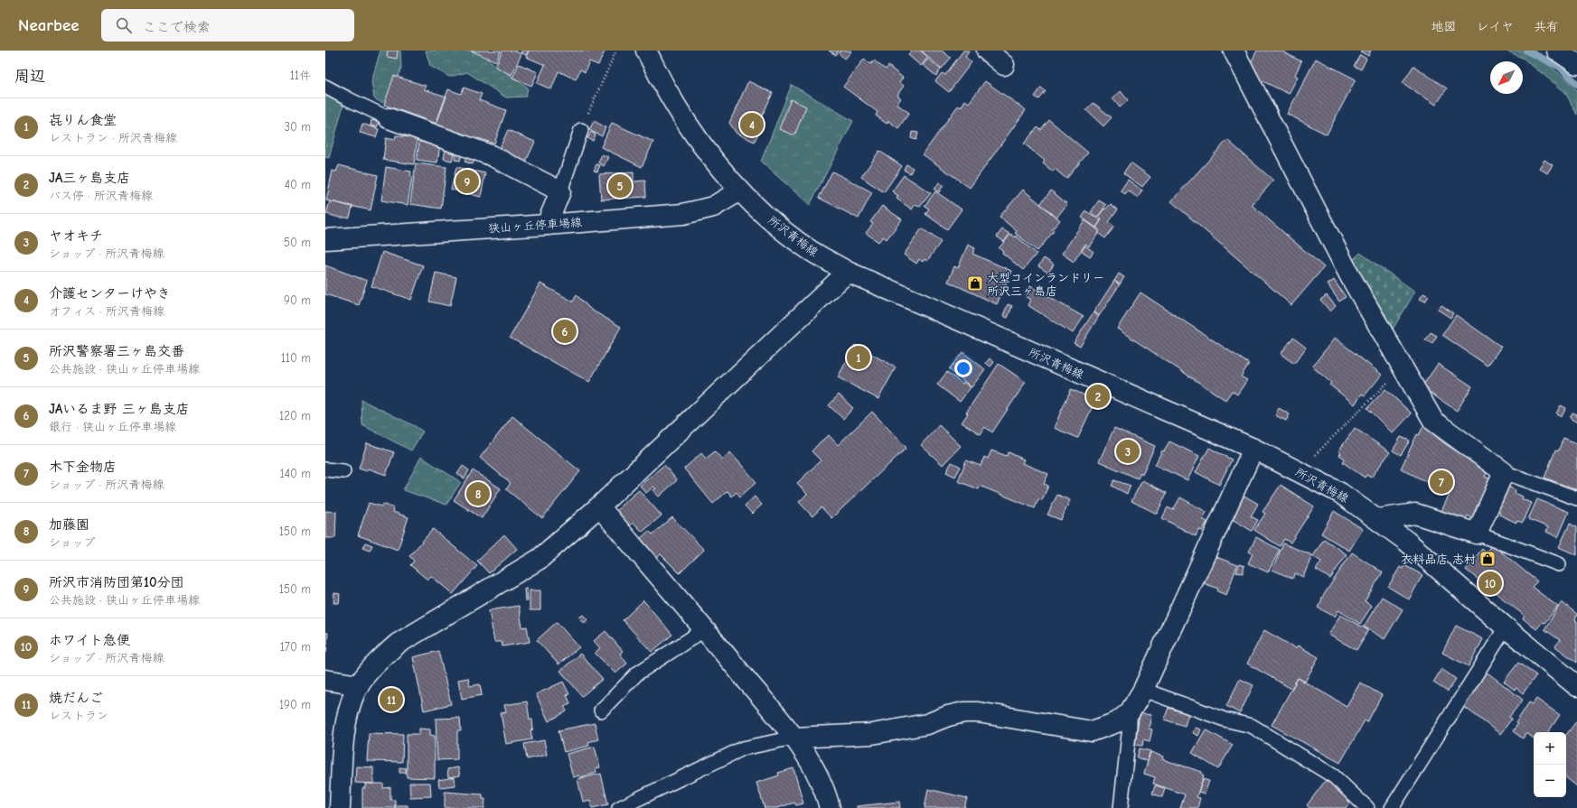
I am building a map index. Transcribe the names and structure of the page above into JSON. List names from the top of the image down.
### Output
{
  "streets": {
    "street": ["狭山ヶ丘停車場線", "所沢青梅線"]
  },
  "crossings": [
    ["狭山ヶ丘停車場線", "所沢青梅線"]
  ],
  "places": {
    "shop": ["大型コインランドリー 所沢三ヶ島店", "衣料品店 志村"]
  },
  "north": "bottom left",
  "page": {
    "header": "Nearbee",
    "search": "ここで検索",
    "nav": ["地図", "レイヤ", "共有"],
    "heading": ["周辺", "11件"],
    "list": [
      {
        "mark": "1",
        "name": "㐂りん食堂",
        "note": "レストラン · 所沢青梅線",
        "value": "30 m"
      },
      {
        "mark": "2",
        "name": "JA三ヶ島支店",
        "note": "バス停 · 所沢青梅線",
        "value": "40 m"
      },
      {
        "mark": "3",
        "name": "ヤオキチ",
        "note": "ショップ · 所沢青梅線",
        "value": "50 m"
      },
      {
        "mark": "4",
        "name": "介護センターけやき",
        "note": "オフィス · 所沢青梅線",
        "value": "90 m"
      },
      {
        "mark": "5",
        "name": "所沢警察署三ヶ島交番",
        "note": "公共施設 · 狭山ヶ丘停車場線",
        "value": "110 m"
      },
      {
        "mark": "6",
        "name": "JAいるま野 三ヶ島支店",
        "note": "銀行 · 狭山ヶ丘停車場線",
        "value": "120 m"
      },
      {
        "mark": "7",
        "name": "木下金物店",
        "note": "ショップ · 所沢青梅線",
        "value": "140 m"
      },
      {
        "mark": "8",
        "name": "加藤園",
        "note": "ショップ",
        "value": "150 m"
      },
      {
        "mark": "9",
        "name": "所沢市消防団第10分団",
        "note": "公共施設 · 狭山ヶ丘停車場線",
        "value": "150 m"
      },
      {
        "mark": "10",
        "name": "ホワイト急便",
        "note": "ショップ · 所沢青梅線",
        "value": "170 m"
      },
      {
        "mark": "11",
        "name": "焼だんご",
        "note": "レストラン",
        "value": "190 m"
      }
    ],
    "pins": [
      "4",
      "9",
      "5",
      "6",
      "1",
      "2",
      "3",
      "7",
      "8",
      "10",
      "11"
    ],
    "map_buttons": ["+", "−"]
  }
}
